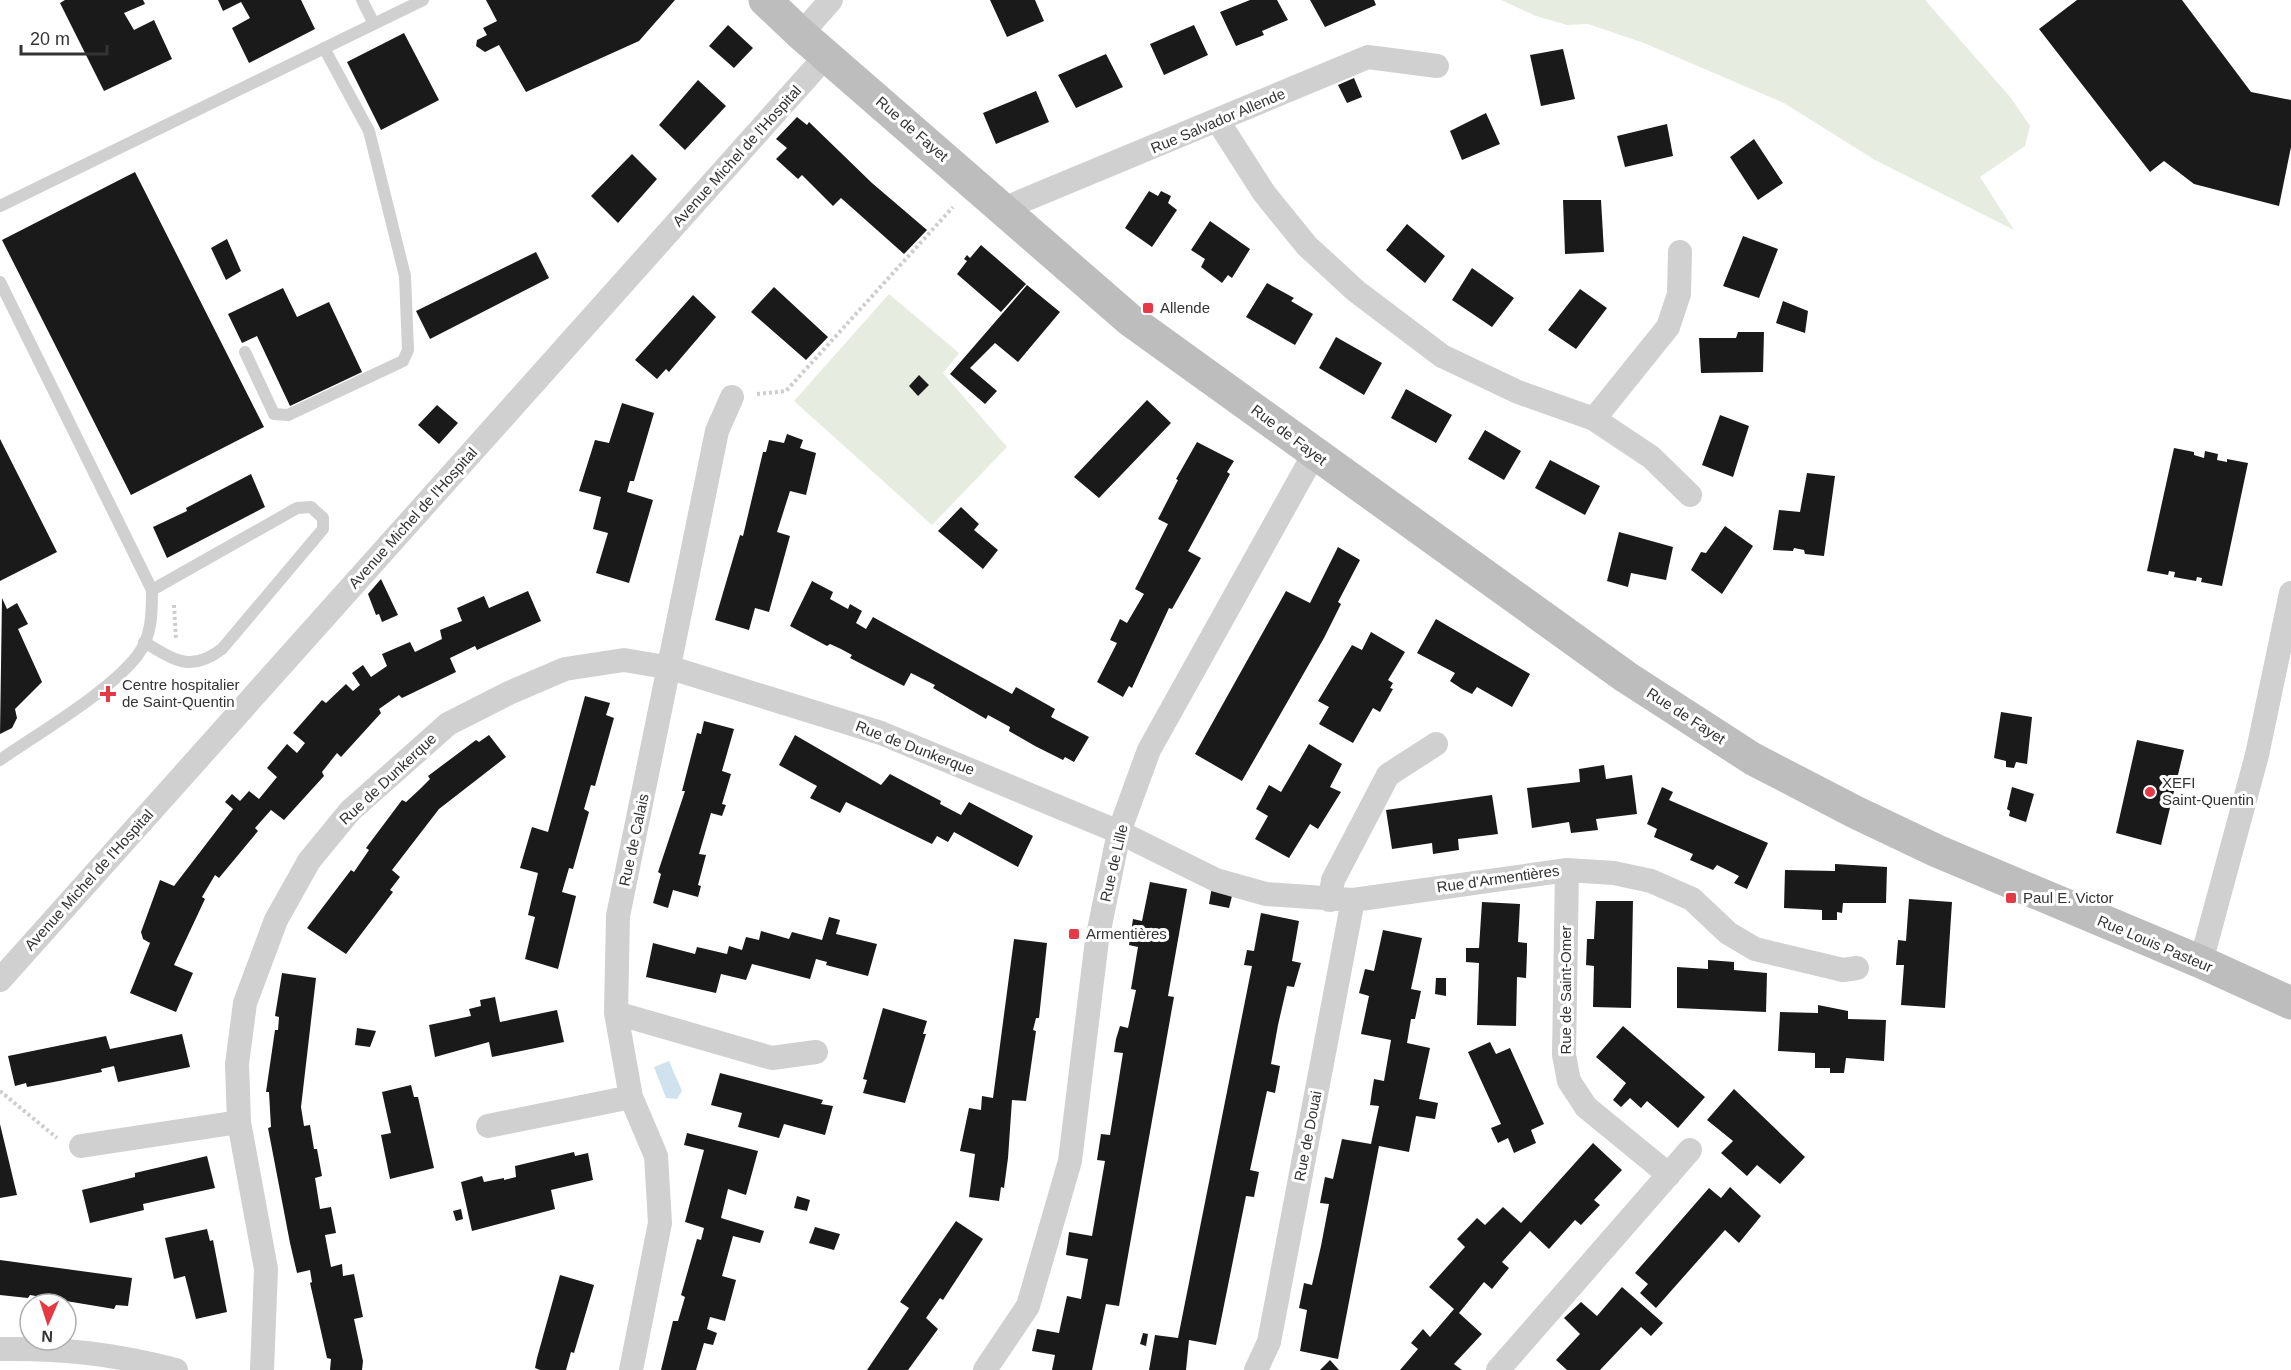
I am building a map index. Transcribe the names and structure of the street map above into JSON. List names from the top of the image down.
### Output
{
  "streets": {
    "main road": ["Rue de Fayet", "Rue Louis Pasteur"],
    "street": [
      "Rue Salvador Allende",
      "Avenue Michel de l'Hospital",
      "Rue de Dunkerque",
      "Rue de Calais",
      "Rue de Lille",
      "Rue d'Armentières",
      "Rue de Saint-Omer",
      "Rue de Douai"
    ]
  },
  "crossings": [
    ["Rue Salvador Allende", "Rue de Fayet"],
    ["Rue de Fayet", "Avenue Michel de l'Hospital"],
    ["Rue de Fayet", "Rue de Lille"],
    ["Rue de Fayet", "Rue Louis Pasteur"],
    ["Rue de Dunkerque", "Rue de Calais"],
    ["Rue de Dunkerque", "Rue de Lille"],
    ["Rue de Dunkerque", "Rue d'Armentières"],
    ["Rue de Lille", "Rue d'Armentières"],
    ["Rue d'Armentières", "Rue de Saint-Omer"],
    ["Rue d'Armentières", "Rue de Douai"]
  ],
  "places": {
    "transit": ["Allende", "Paul E. Victor", "Armentières"],
    "health": ["Centre hospitalier de Saint-Quentin"],
    "other": ["XEFI Saint-Quentin"]
  },
  "scale_bar": "20 m",
  "north": "bottom"
}
